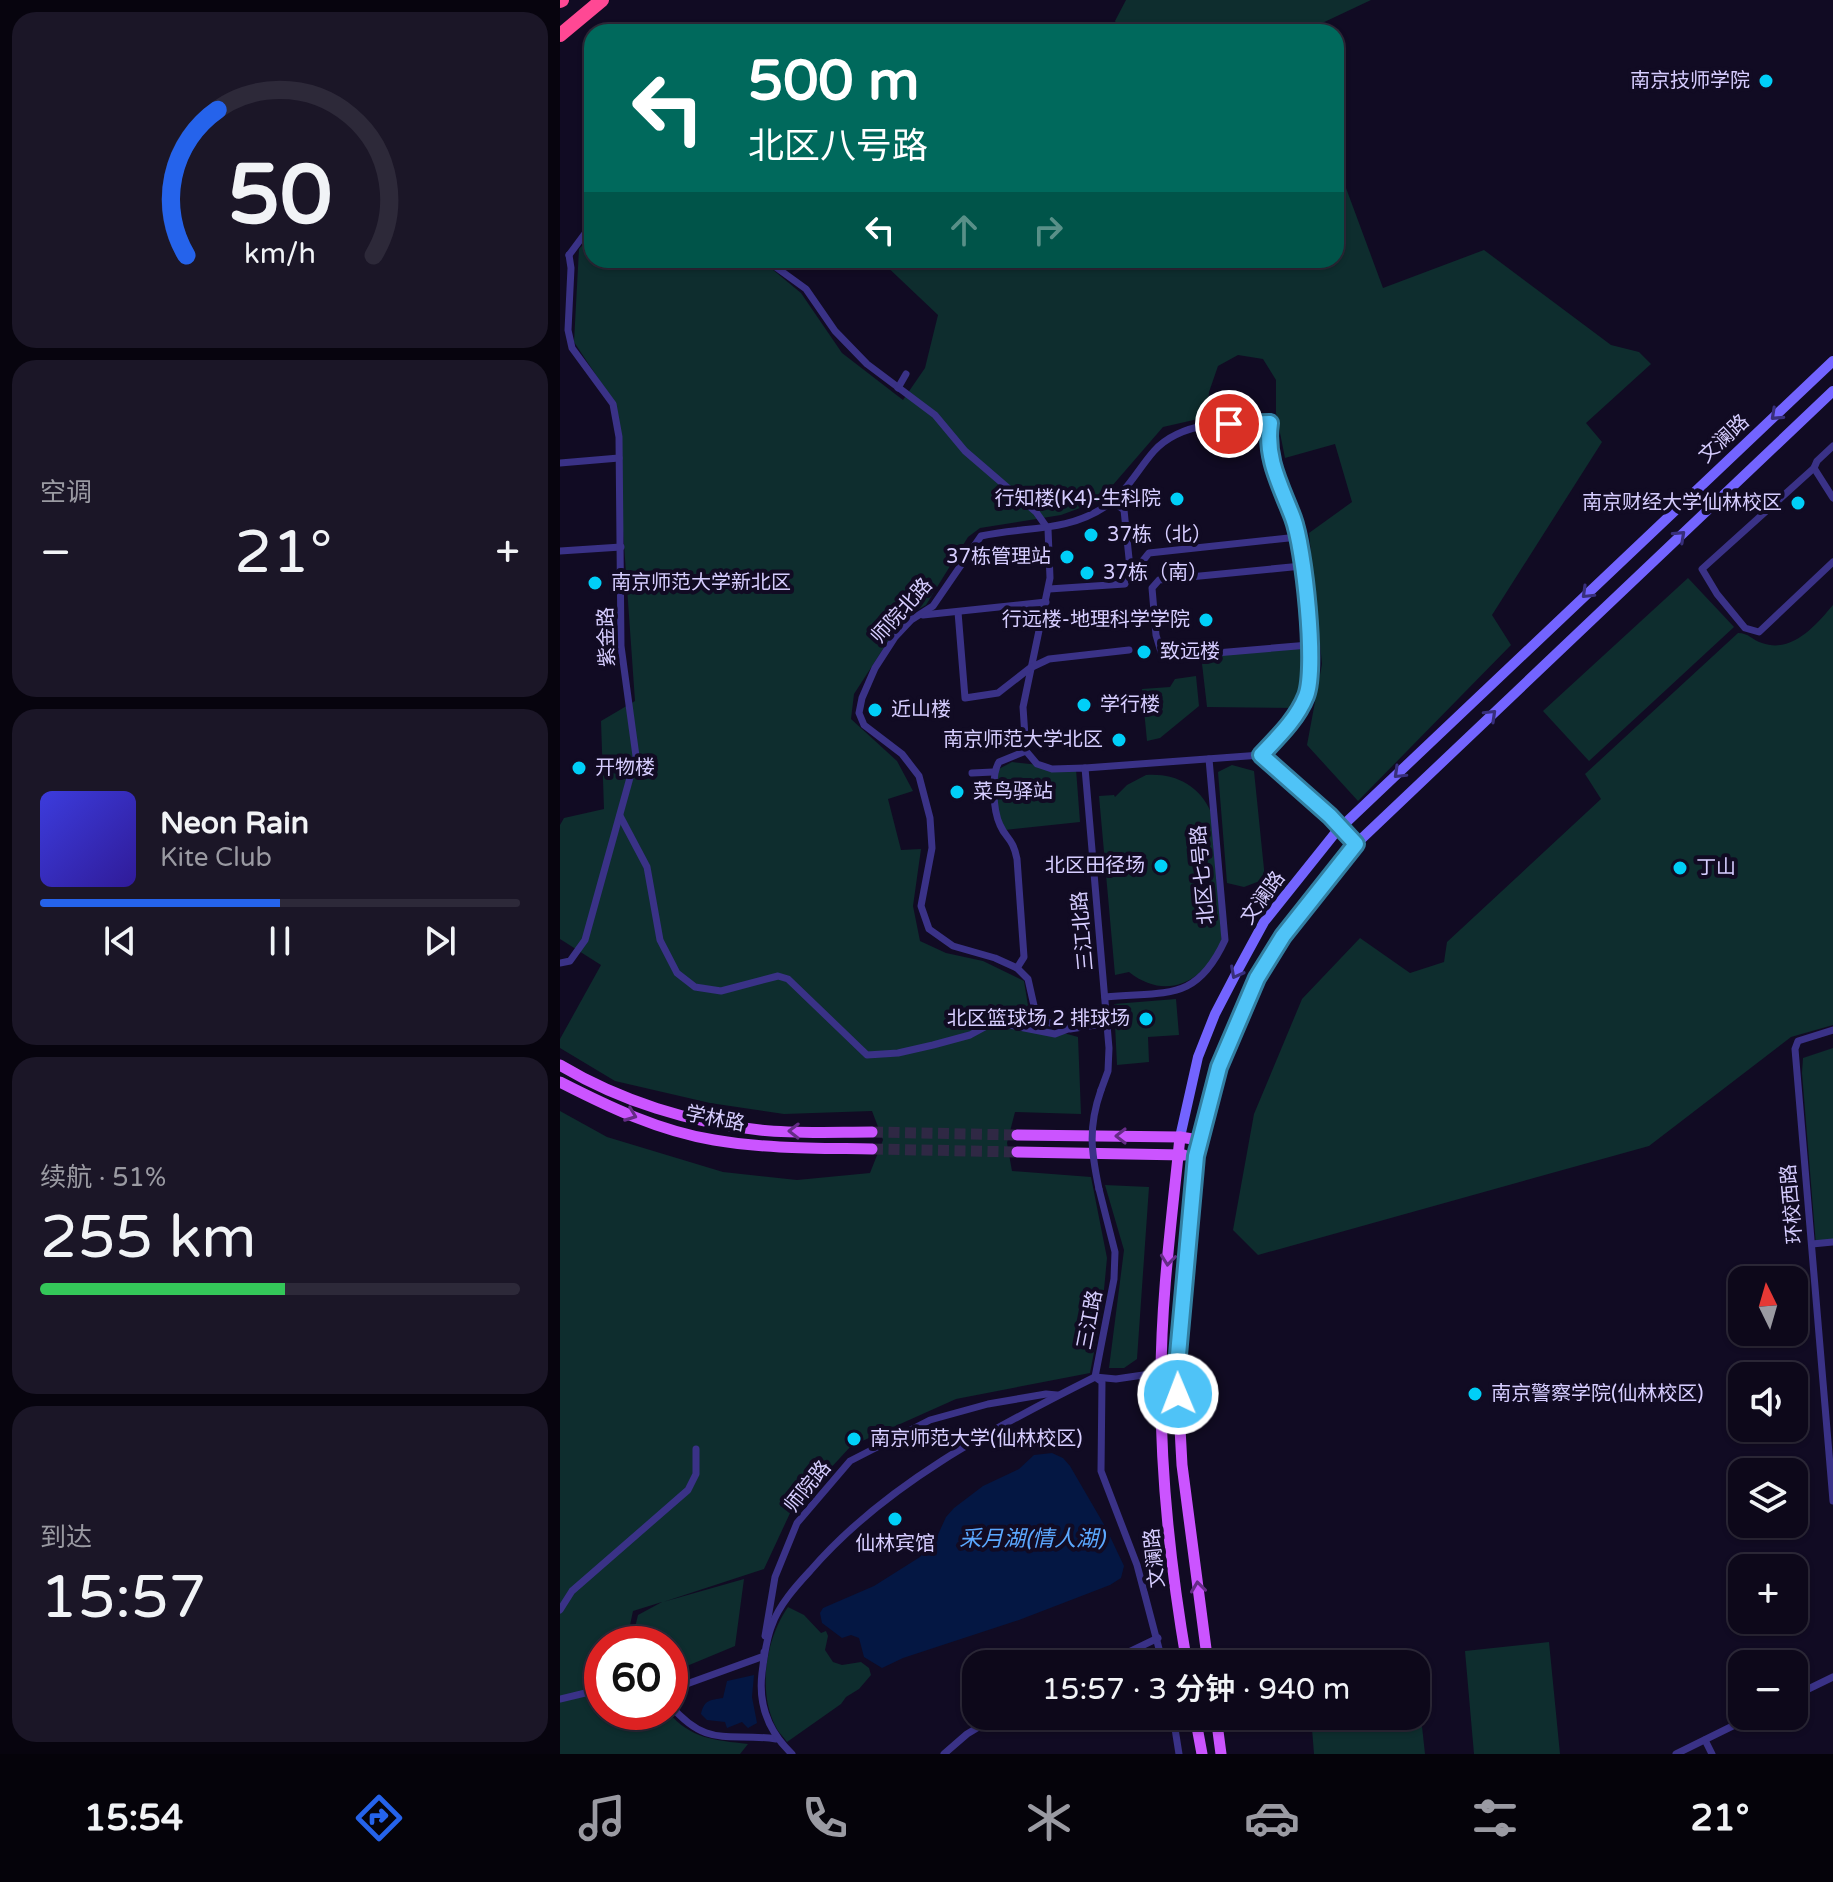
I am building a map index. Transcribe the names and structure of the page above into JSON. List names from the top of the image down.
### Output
{
  "streets": {
    "main road": ["文澜路", "学林路"],
    "street": [
      "师院北路",
      "紫金路",
      "北区七号路",
      "三江北路",
      "环校西路",
      "三江路",
      "师院路"
    ]
  },
  "crossings": [
    ["文澜路", "师院路"],
    ["北区七号路", "三江北路"],
    ["三江北路", "三江路"],
    ["三江路", "师院路"]
  ],
  "water": ["采月湖(情人湖)"],
  "places": [
    "南京技师学院",
    "行知楼(K4)-生科院",
    "南京财经大学仙林校区",
    "37栋（北）",
    "37栋管理站",
    "37栋（南）",
    "南京师范大学新北区",
    "行远楼-地理科学学院",
    "致远楼",
    "学行楼",
    "近山楼",
    "南京师范大学北区",
    "开物楼",
    "菜鸟驿站",
    "北区田径场",
    "丁山",
    "北区篮球场 2 排球场",
    "南京警察学院(仙林校区)",
    "南京师范大学(仙林校区)",
    "仙林宾馆"
  ],
  "north": "top",
  "page": {
    "turn": ["500 m", "北区八号路"],
    "tile": [
      "空调",
      ["续航 · 51%", "255 km"],
      ["到达", "15:57"]
    ],
    "heat": ["−", "21°", "+"],
    "song": ["Neon Rain", "Kite Club"],
    "map_buttons": ["+", "−"],
    "limit": "60",
    "trip": "15:57 · 3 分钟 · 940 m",
    "tabs": ["15:54", "21°"],
    "gauge": ["50", "km/h"]
  }
}
